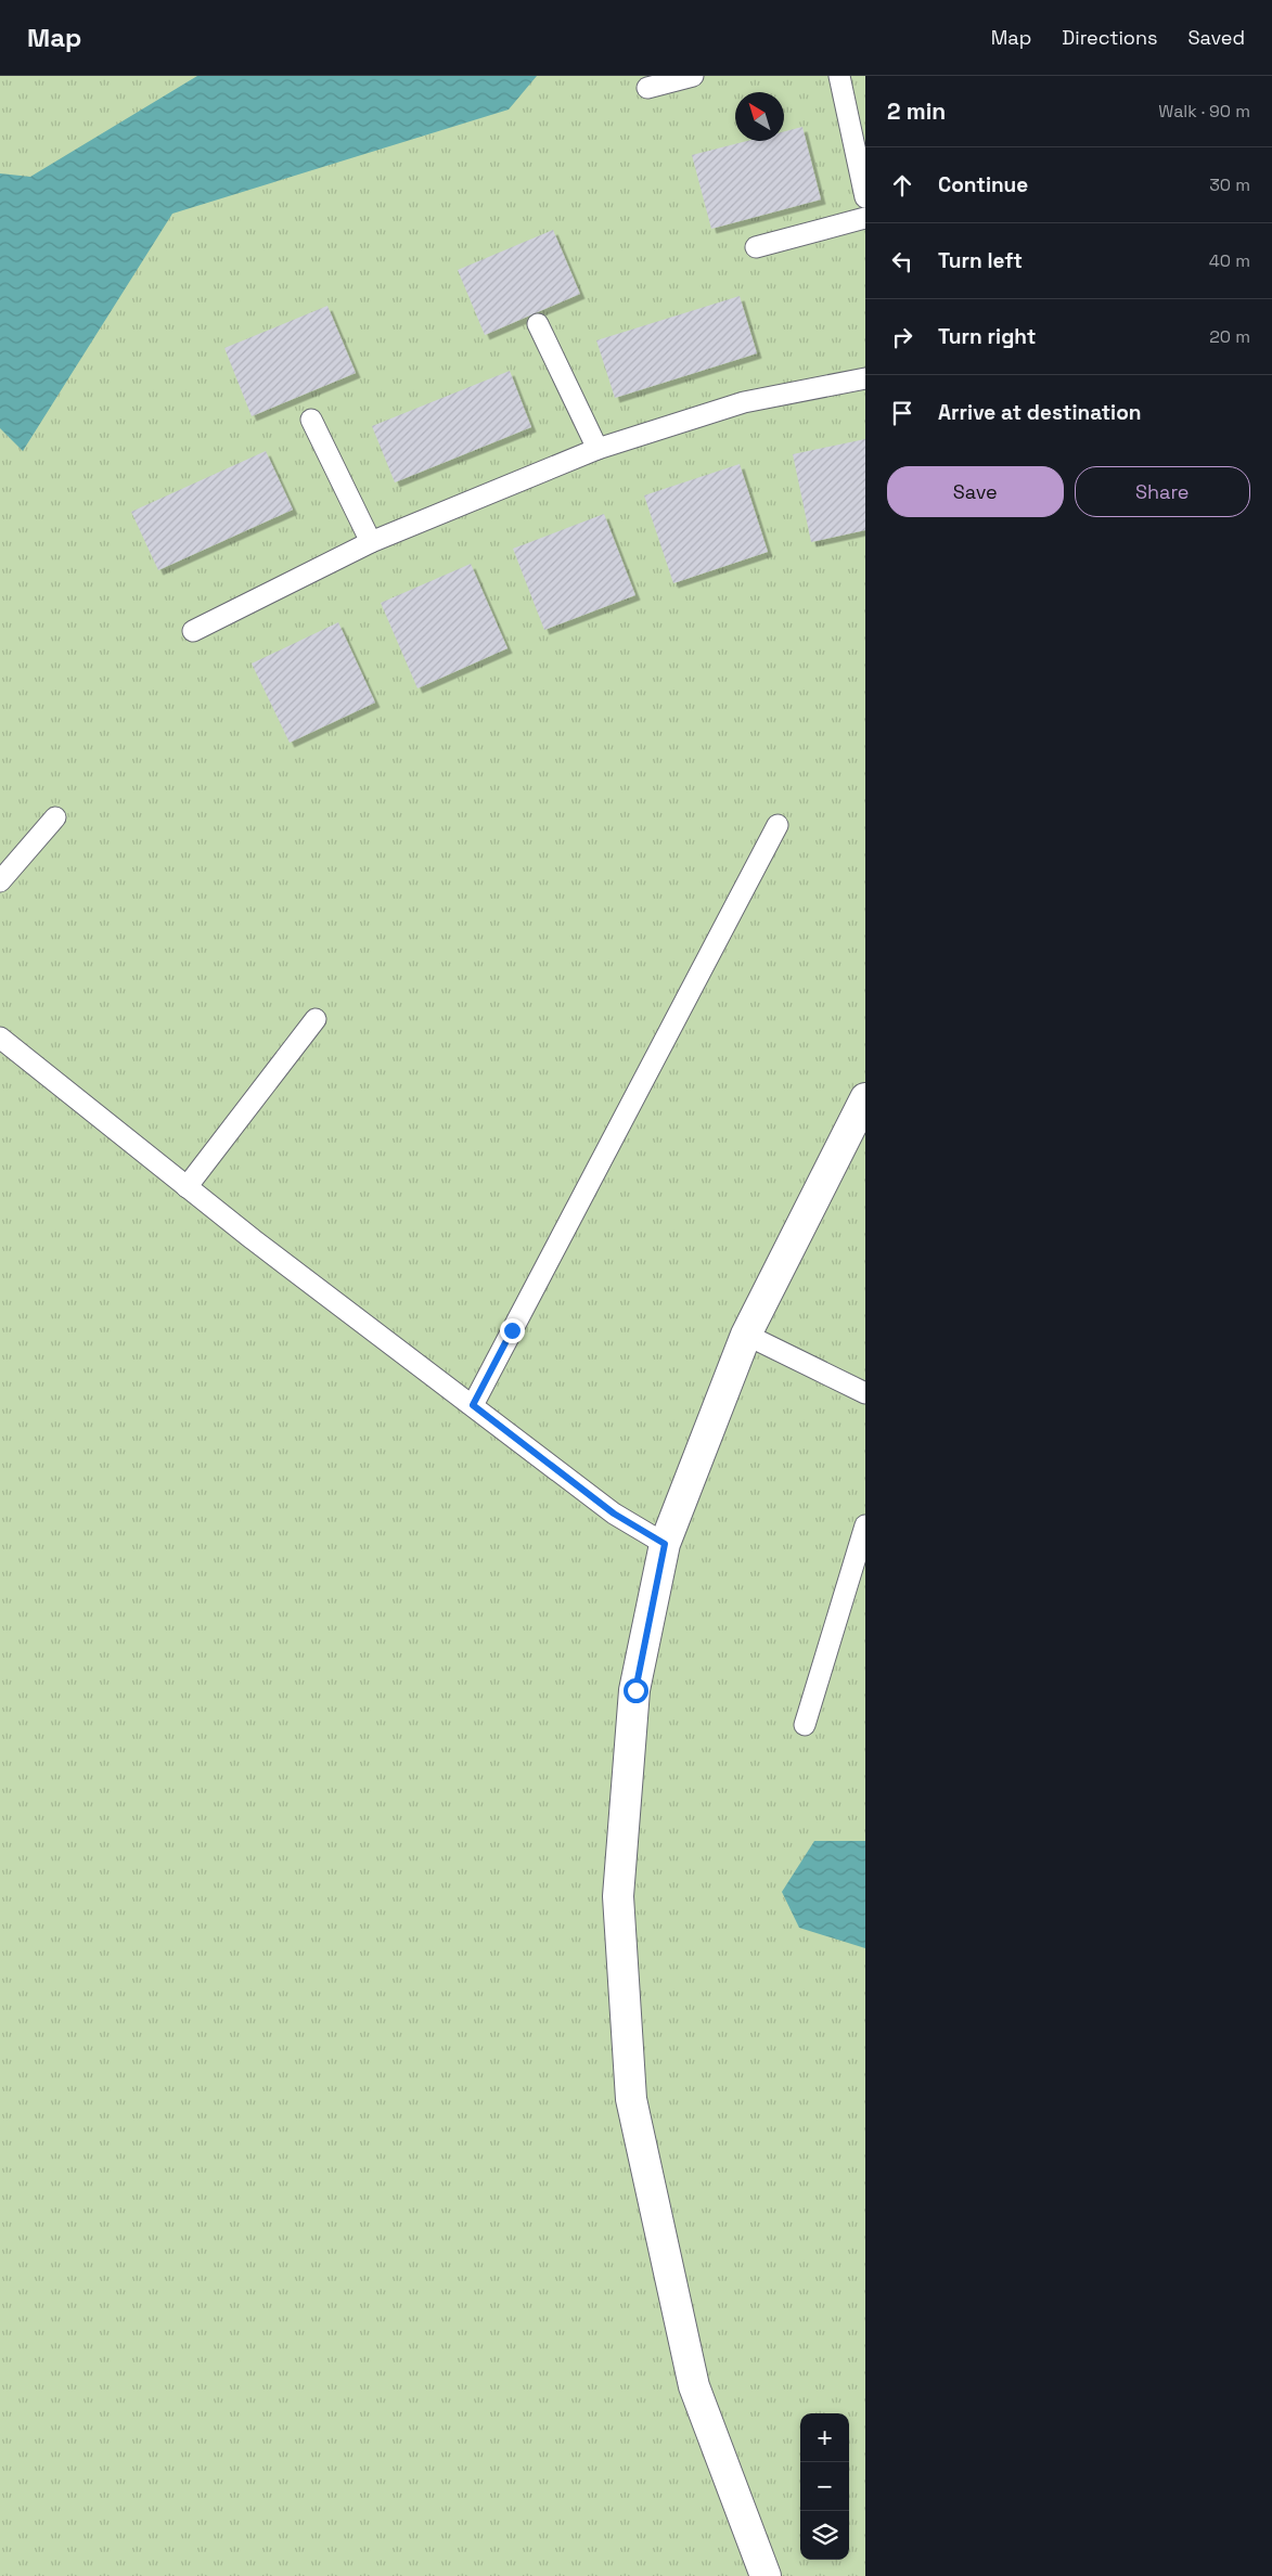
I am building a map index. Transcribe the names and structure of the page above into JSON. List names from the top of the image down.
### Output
{
  "north": "top left",
  "page": {
    "header": "Map",
    "nav": ["Map", "Directions", "Saved"],
    "heading": ["2 min", "Walk · 90 m"],
    "list": [
      ["Continue", "30 m"],
      ["Turn left", "40 m"],
      ["Turn right", "20 m"],
      "Arrive at destination"
    ],
    "buttons": ["Save", "Share"],
    "map_buttons": ["+", "−"]
  }
}
